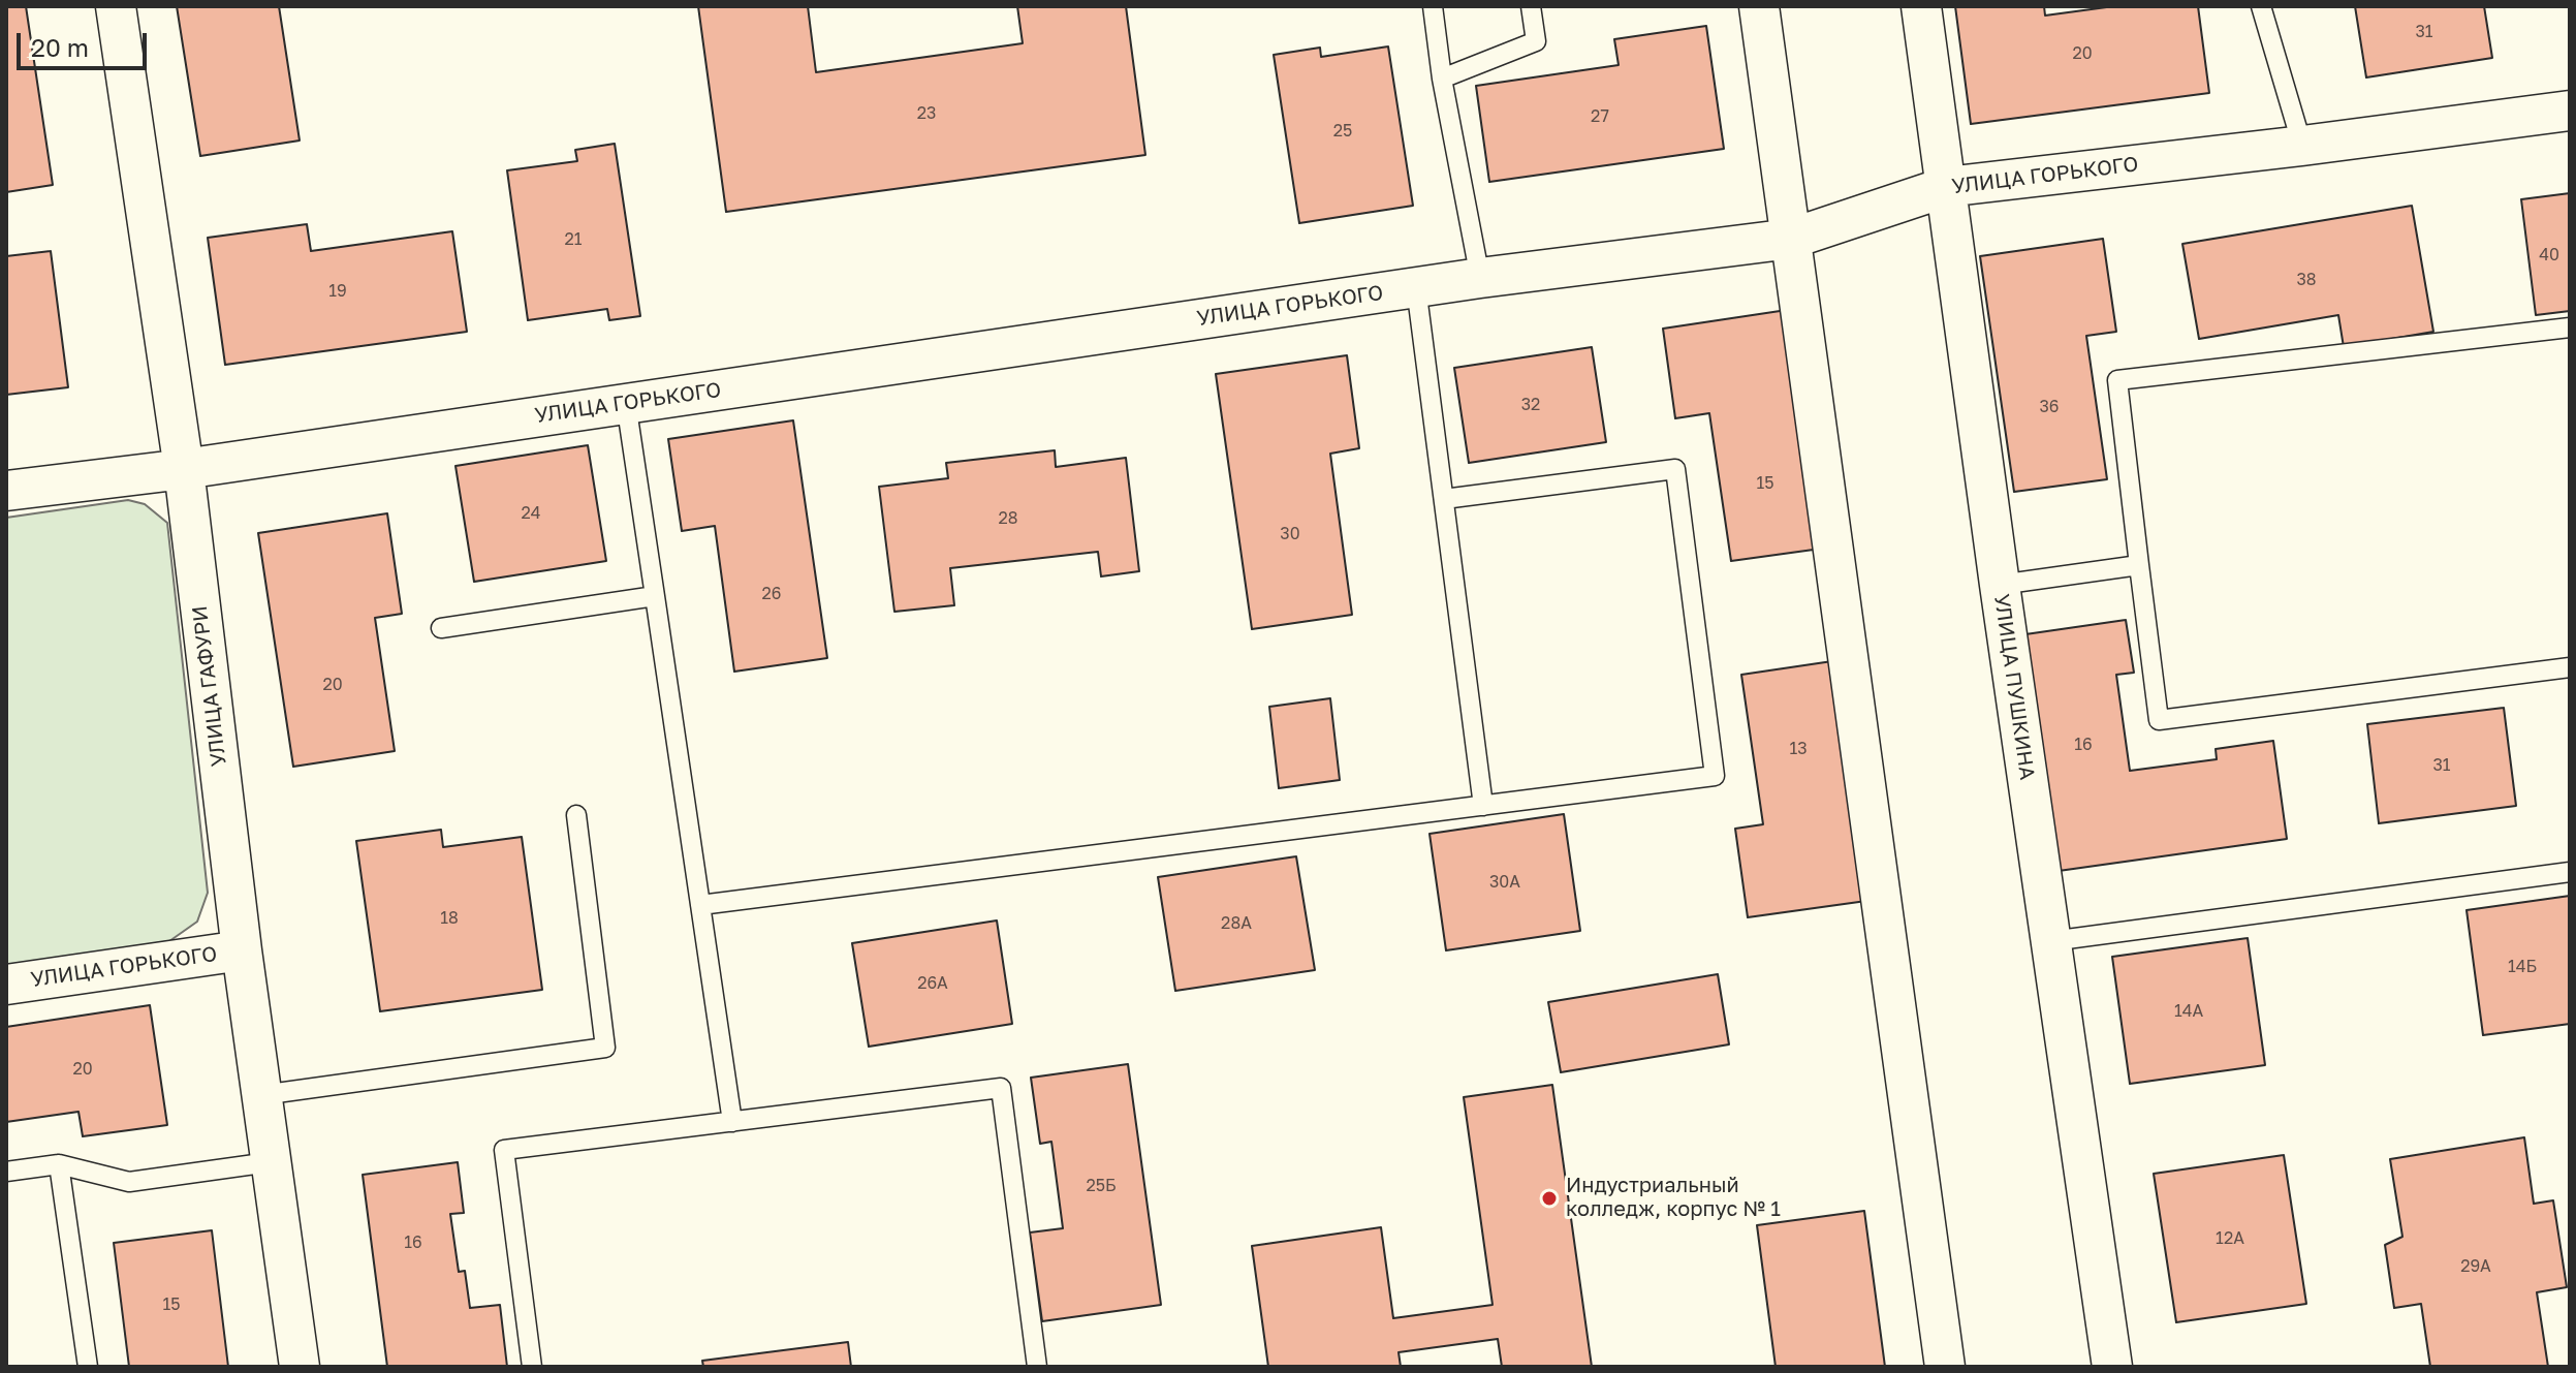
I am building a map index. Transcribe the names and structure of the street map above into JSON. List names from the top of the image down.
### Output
{
  "streets": {
    "street": ["УЛИЦА ГОРЬКОГО", "УЛИЦА ГАФУРИ", "УЛИЦА ПУШКИНА"]
  },
  "crossings": [
    ["УЛИЦА ГОРЬКОГО", "УЛИЦА ГАФУРИ"],
    ["УЛИЦА ГОРЬКОГО", "УЛИЦА ПУШКИНА"]
  ],
  "places": ["Индустриальный колледж, корпус № 1"],
  "house_numbers": [
    "31",
    "20",
    "23",
    "27",
    "25",
    "21",
    "40",
    "38",
    "19",
    "32",
    "36",
    "15",
    "24",
    "28",
    "30",
    "26",
    "20",
    "16",
    "13",
    "31",
    "30А",
    "18",
    "28А",
    "14Б",
    "26А",
    "14А",
    "20",
    "25Б",
    "12А",
    "16",
    "29А",
    "15"
  ],
  "scale_bar": "20 m"
}
